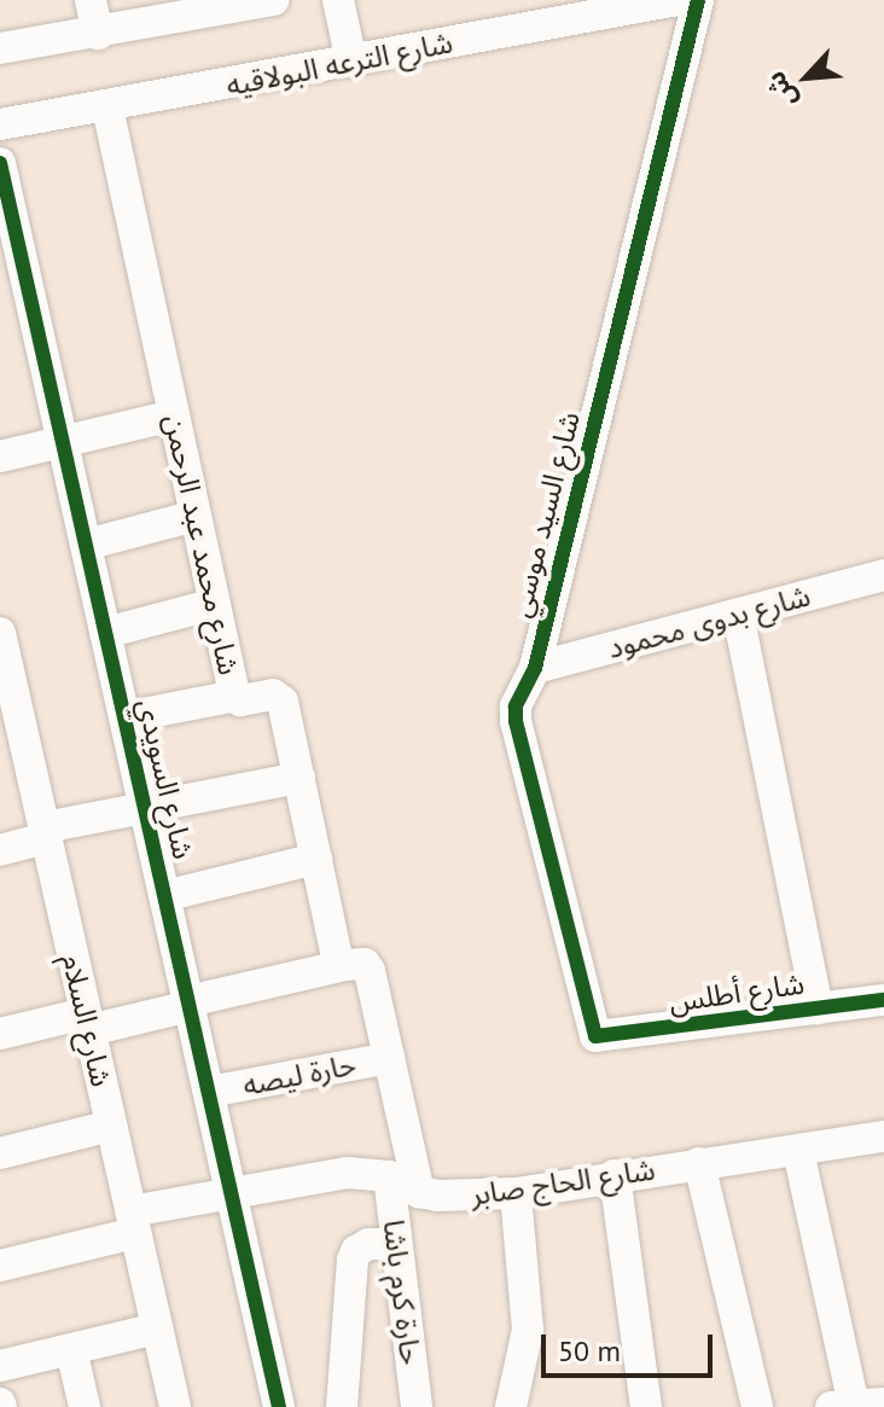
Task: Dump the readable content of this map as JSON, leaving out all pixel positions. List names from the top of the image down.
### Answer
{
  "streets": {
    "street": [
      "شارع الترعه البولاقيه",
      "شارع السيد موسي",
      "شارع محمد عبد الرحمن",
      "شارع بدوى محمود",
      "شارع السويدي",
      "شارع أطلس",
      "شارع السلام",
      "حارة ليصه",
      "شارع الحاج صابر",
      "حارة كرم باشا"
    ]
  },
  "crossings": [
    ["شارع الترعه البولاقيه", "شارع محمد عبد الرحمن"],
    ["شارع السيد موسي", "شارع بدوى محمود"],
    ["شارع السيد موسي", "شارع أطلس"],
    ["شارع محمد عبد الرحمن", "حارة ليصه"],
    ["شارع محمد عبد الرحمن", "شارع الحاج صابر"],
    ["شارع السويدي", "حارة ليصه"],
    ["شارع السويدي", "شارع الحاج صابر"],
    ["شارع السلام", "شارع الحاج صابر"],
    ["شارع الحاج صابر", "حارة كرم باشا"]
  ],
  "scale_bar": "50 m",
  "north": "bottom left"
}
